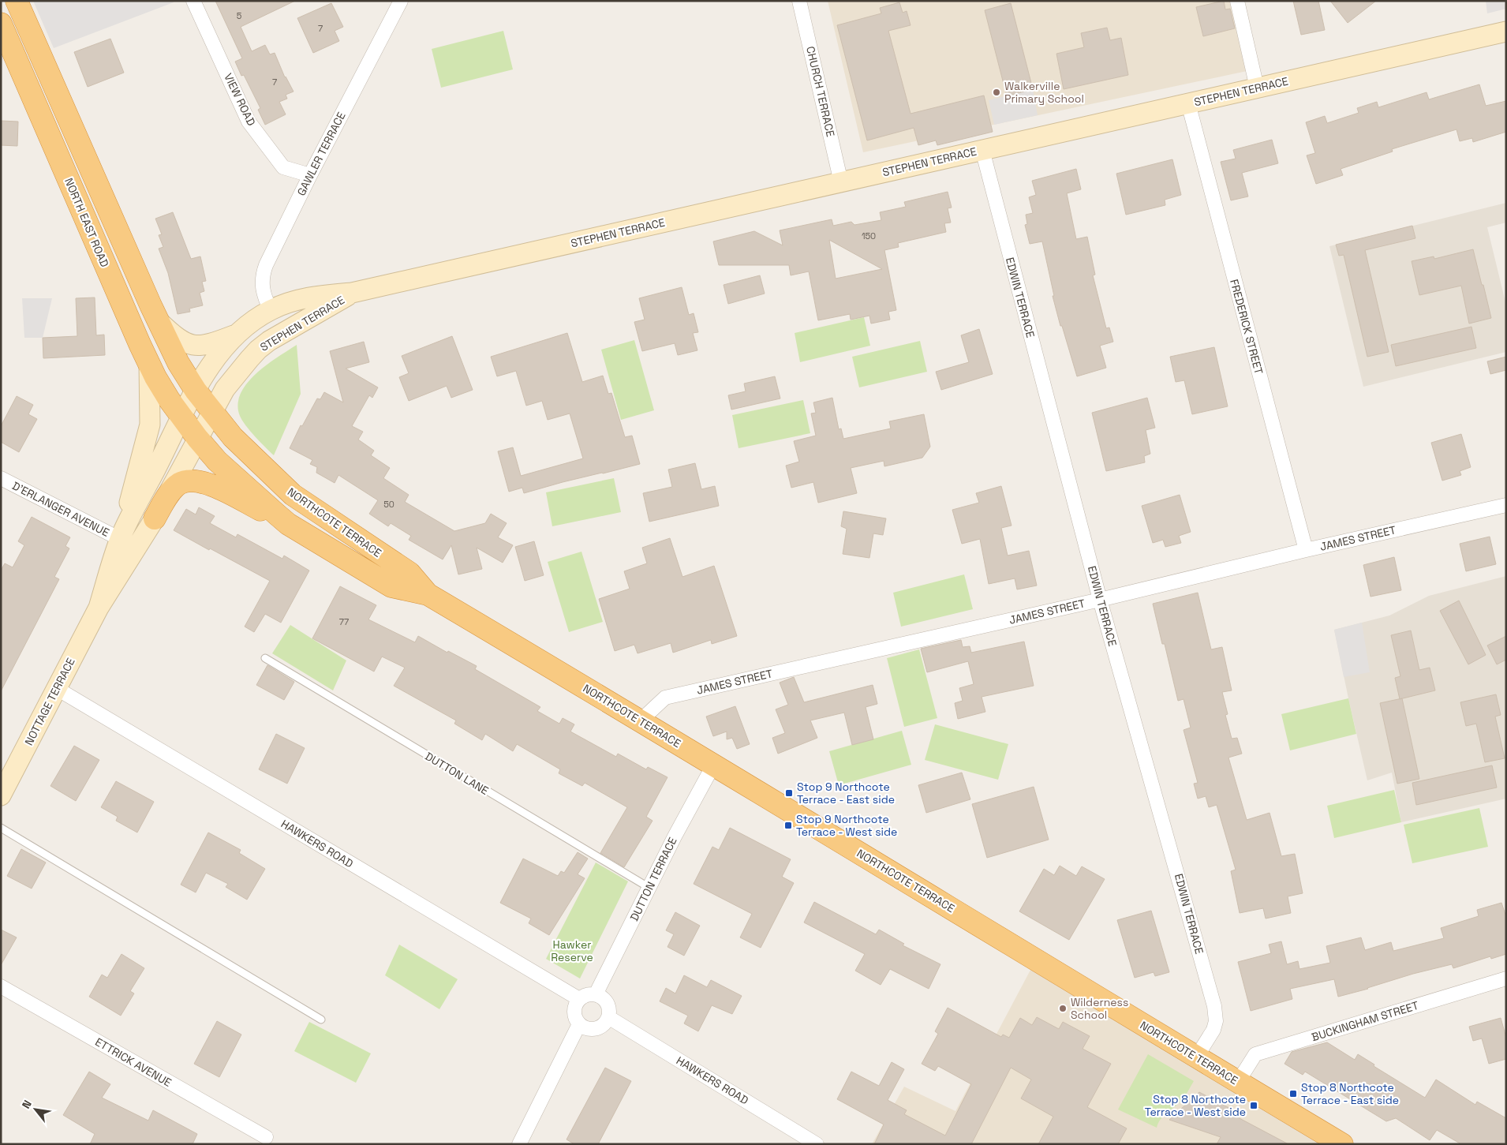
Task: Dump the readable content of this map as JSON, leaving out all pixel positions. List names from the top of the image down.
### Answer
{
  "streets": {
    "highway": ["NORTH EAST ROAD", "NORTHCOTE TERRACE"],
    "main road": ["STEPHEN TERRACE", "NOTTAGE TERRACE"],
    "street": [
      "CHURCH TERRACE",
      "VIEW ROAD",
      "GAWLER TERRACE",
      "EDWIN TERRACE",
      "FREDERICK STREET",
      "D'ERLANGER AVENUE",
      "JAMES STREET",
      "HAWKERS ROAD",
      "DUTTON TERRACE",
      "BUCKINGHAM STREET",
      "ETTRICK AVENUE"
    ],
    "lane": ["DUTTON LANE"]
  },
  "crossings": [
    ["CHURCH TERRACE", "STEPHEN TERRACE"],
    ["STEPHEN TERRACE", "GAWLER TERRACE"],
    ["STEPHEN TERRACE", "NORTH EAST ROAD"],
    ["STEPHEN TERRACE", "EDWIN TERRACE"],
    ["STEPHEN TERRACE", "FREDERICK STREET"],
    ["STEPHEN TERRACE", "NORTHCOTE TERRACE"],
    ["STEPHEN TERRACE", "NOTTAGE TERRACE"],
    ["VIEW ROAD", "GAWLER TERRACE"],
    ["NORTH EAST ROAD", "NORTHCOTE TERRACE"],
    ["NORTH EAST ROAD", "NOTTAGE TERRACE"],
    ["EDWIN TERRACE", "NORTHCOTE TERRACE"],
    ["EDWIN TERRACE", "JAMES STREET"],
    ["FREDERICK STREET", "JAMES STREET"],
    ["D'ERLANGER AVENUE", "NOTTAGE TERRACE"],
    ["NORTHCOTE TERRACE", "JAMES STREET"],
    ["NORTHCOTE TERRACE", "NOTTAGE TERRACE"],
    ["NORTHCOTE TERRACE", "DUTTON TERRACE"],
    ["NORTHCOTE TERRACE", "BUCKINGHAM STREET"],
    ["NOTTAGE TERRACE", "HAWKERS ROAD"],
    ["DUTTON LANE", "DUTTON TERRACE"],
    ["HAWKERS ROAD", "DUTTON TERRACE"]
  ],
  "parks": ["Hawker Reserve"],
  "places": {
    "other": ["Walkerville Primary School", "Wilderness School"],
    "transit": [
      "Stop 9 Northcote Terrace - East side",
      "Stop 9 Northcote Terrace - West side",
      "Stop 8 Northcote Terrace - East side",
      "Stop 8 Northcote Terrace - West side"
    ]
  },
  "house_numbers": [
    "5",
    "7",
    "7",
    "150",
    "50",
    "77"
  ],
  "north": "top left"
}
